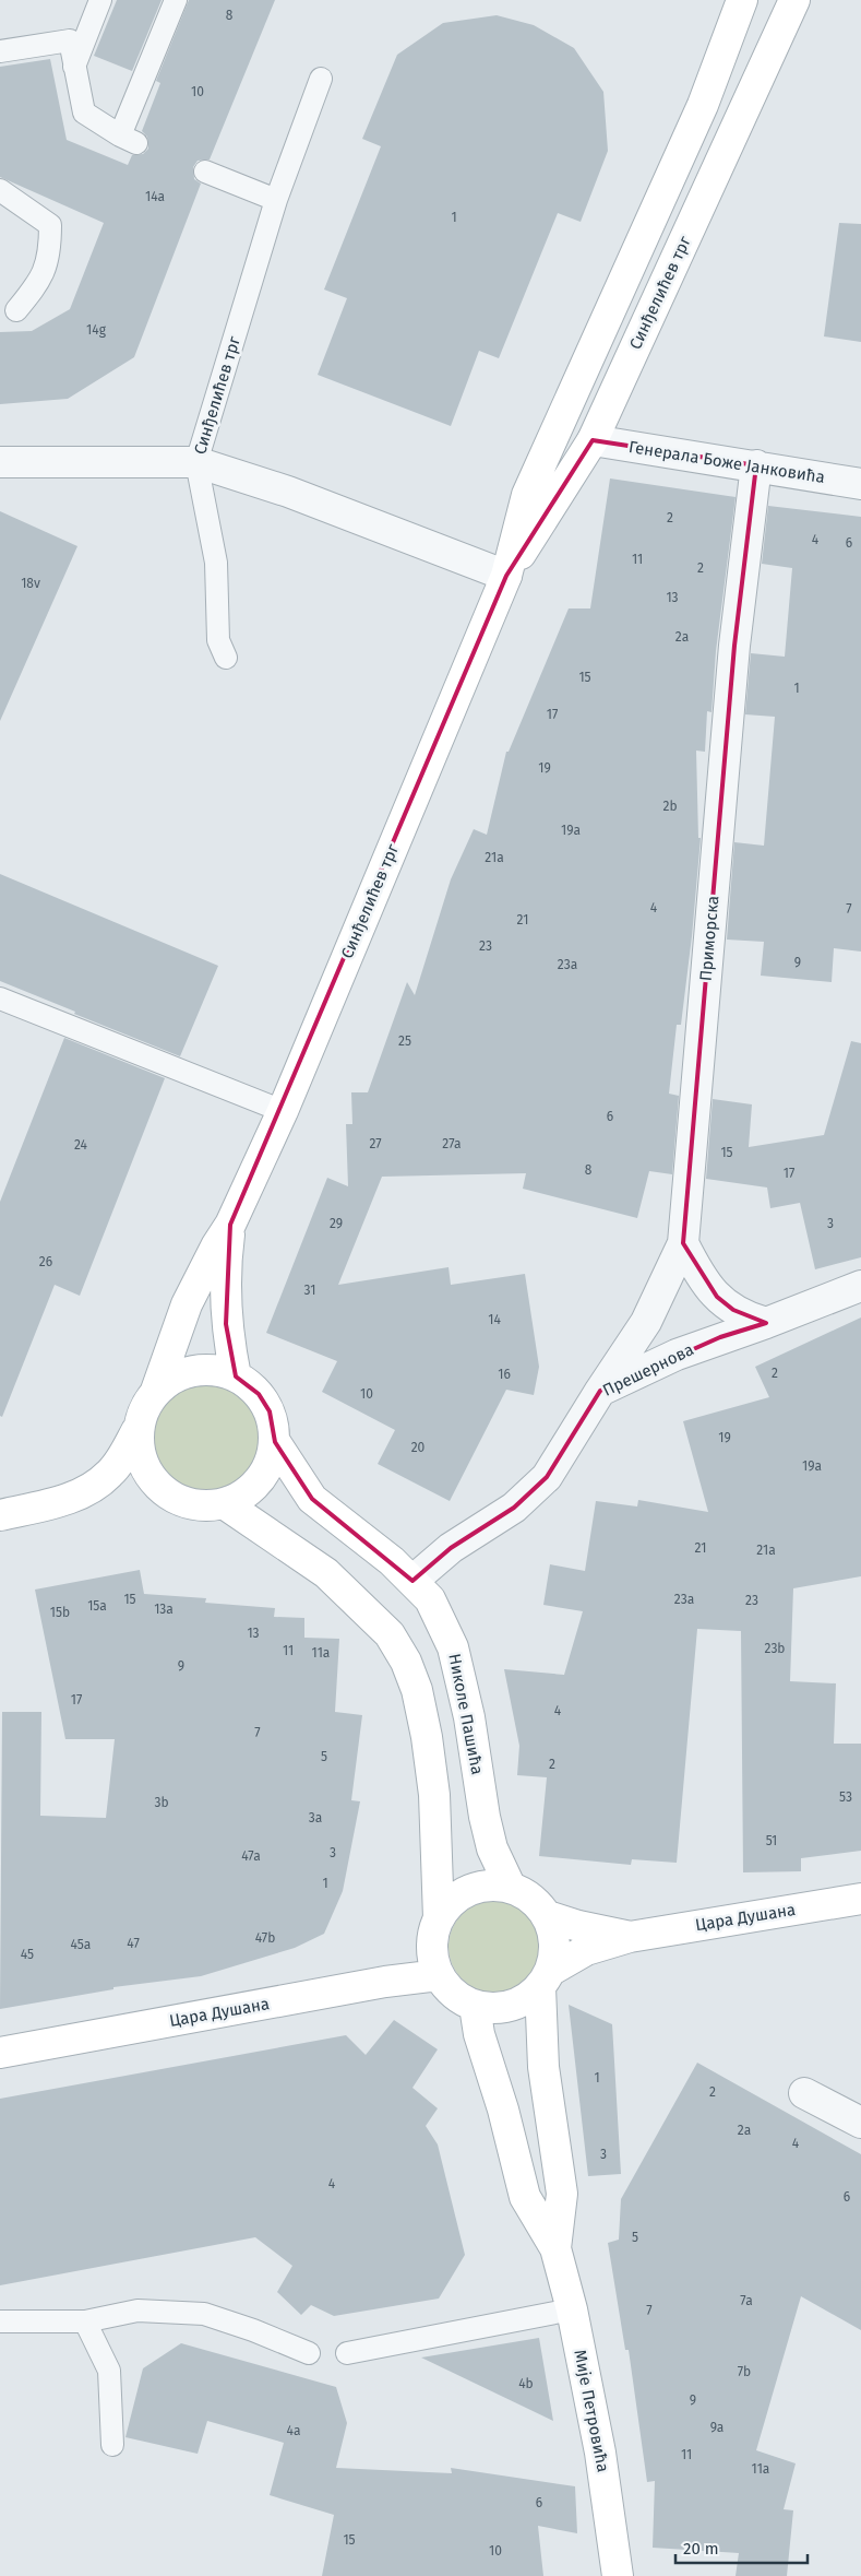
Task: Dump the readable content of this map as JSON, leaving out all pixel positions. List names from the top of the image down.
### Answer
{
  "streets": {
    "street": [
      "Синђелићев трг",
      "Генерала Боже Јанковића",
      "Приморска",
      "Прешернова",
      "Николе Пашића",
      "Цара Душана",
      "Мије Петровића"
    ]
  },
  "crossings": [
    ["Синђелићев трг", "Генерала Боже Јанковића"],
    ["Синђелићев трг", "Николе Пашића"],
    ["Генерала Боже Јанковића", "Приморска"],
    ["Приморска", "Прешернова"],
    ["Прешернова", "Николе Пашића"],
    ["Николе Пашића", "Цара Душана"],
    ["Николе Пашића", "Мије Петровића"],
    ["Цара Душана", "Мије Петровића"]
  ],
  "house_numbers": [
    "8",
    "10",
    "14a",
    "1",
    "14g",
    "2",
    "4",
    "6",
    "11",
    "2",
    "18v",
    "13",
    "2a",
    "15",
    "1",
    "17",
    "19",
    "2b",
    "19a",
    "21a",
    "4",
    "7",
    "21",
    "23",
    "9",
    "23a",
    "25",
    "6",
    "27",
    "27a",
    "24",
    "15",
    "8",
    "17",
    "29",
    "3",
    "26",
    "31",
    "14",
    "2",
    "16",
    "10",
    "19",
    "20",
    "19a",
    "21",
    "21a",
    "15",
    "23a",
    "23",
    "15a",
    "13a",
    "15b",
    "13",
    "23b",
    "11",
    "11a",
    "9",
    "17",
    "4",
    "7",
    "5",
    "2",
    "53",
    "3b",
    "3a",
    "51",
    "3",
    "47a",
    "1",
    "47b",
    "47",
    "45a",
    "45",
    "1",
    "2",
    "2a",
    "4",
    "3",
    "4",
    "6",
    "5",
    "7a",
    "7",
    "7b",
    "4b",
    "9",
    "9a",
    "4a",
    "11",
    "11a",
    "6",
    "15",
    "10"
  ],
  "scale_bar": "20 m"
}
